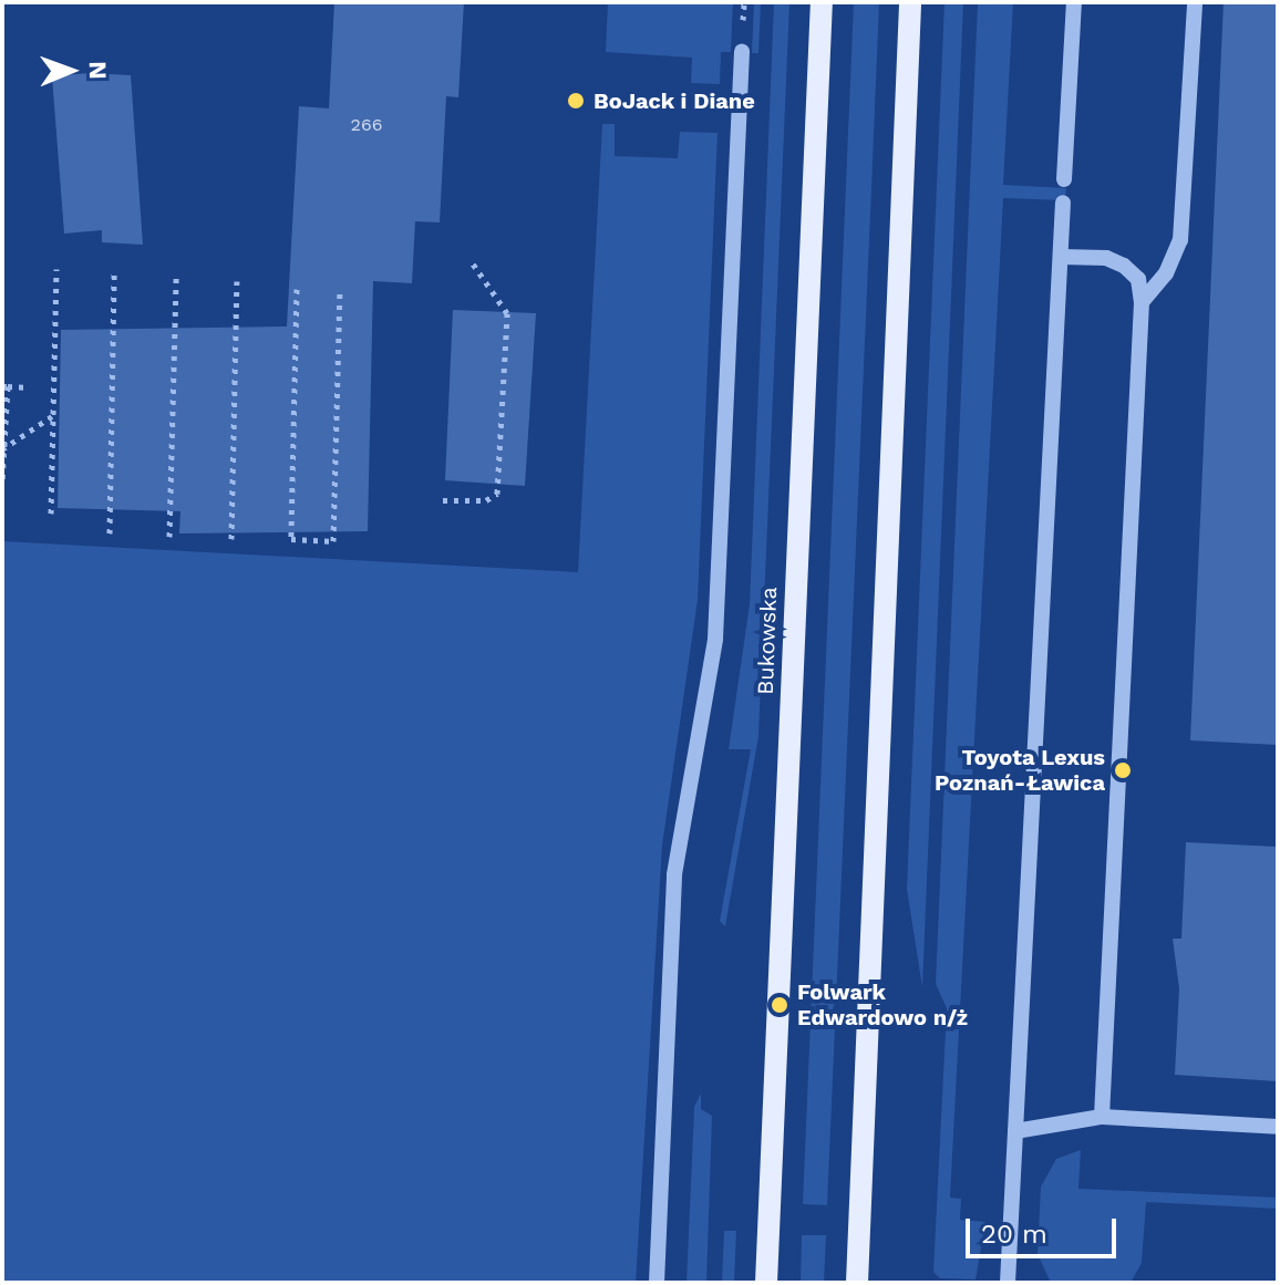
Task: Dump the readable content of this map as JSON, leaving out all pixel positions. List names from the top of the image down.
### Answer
{
  "streets": {
    "main road": ["Bukowska"]
  },
  "places": ["BoJack i Diane", "Toyota Lexus Poznań-Ławica", "Folwark Edwardowo n/ż"],
  "house_numbers": ["266"],
  "scale_bar": "20 m",
  "north": "right"
}
